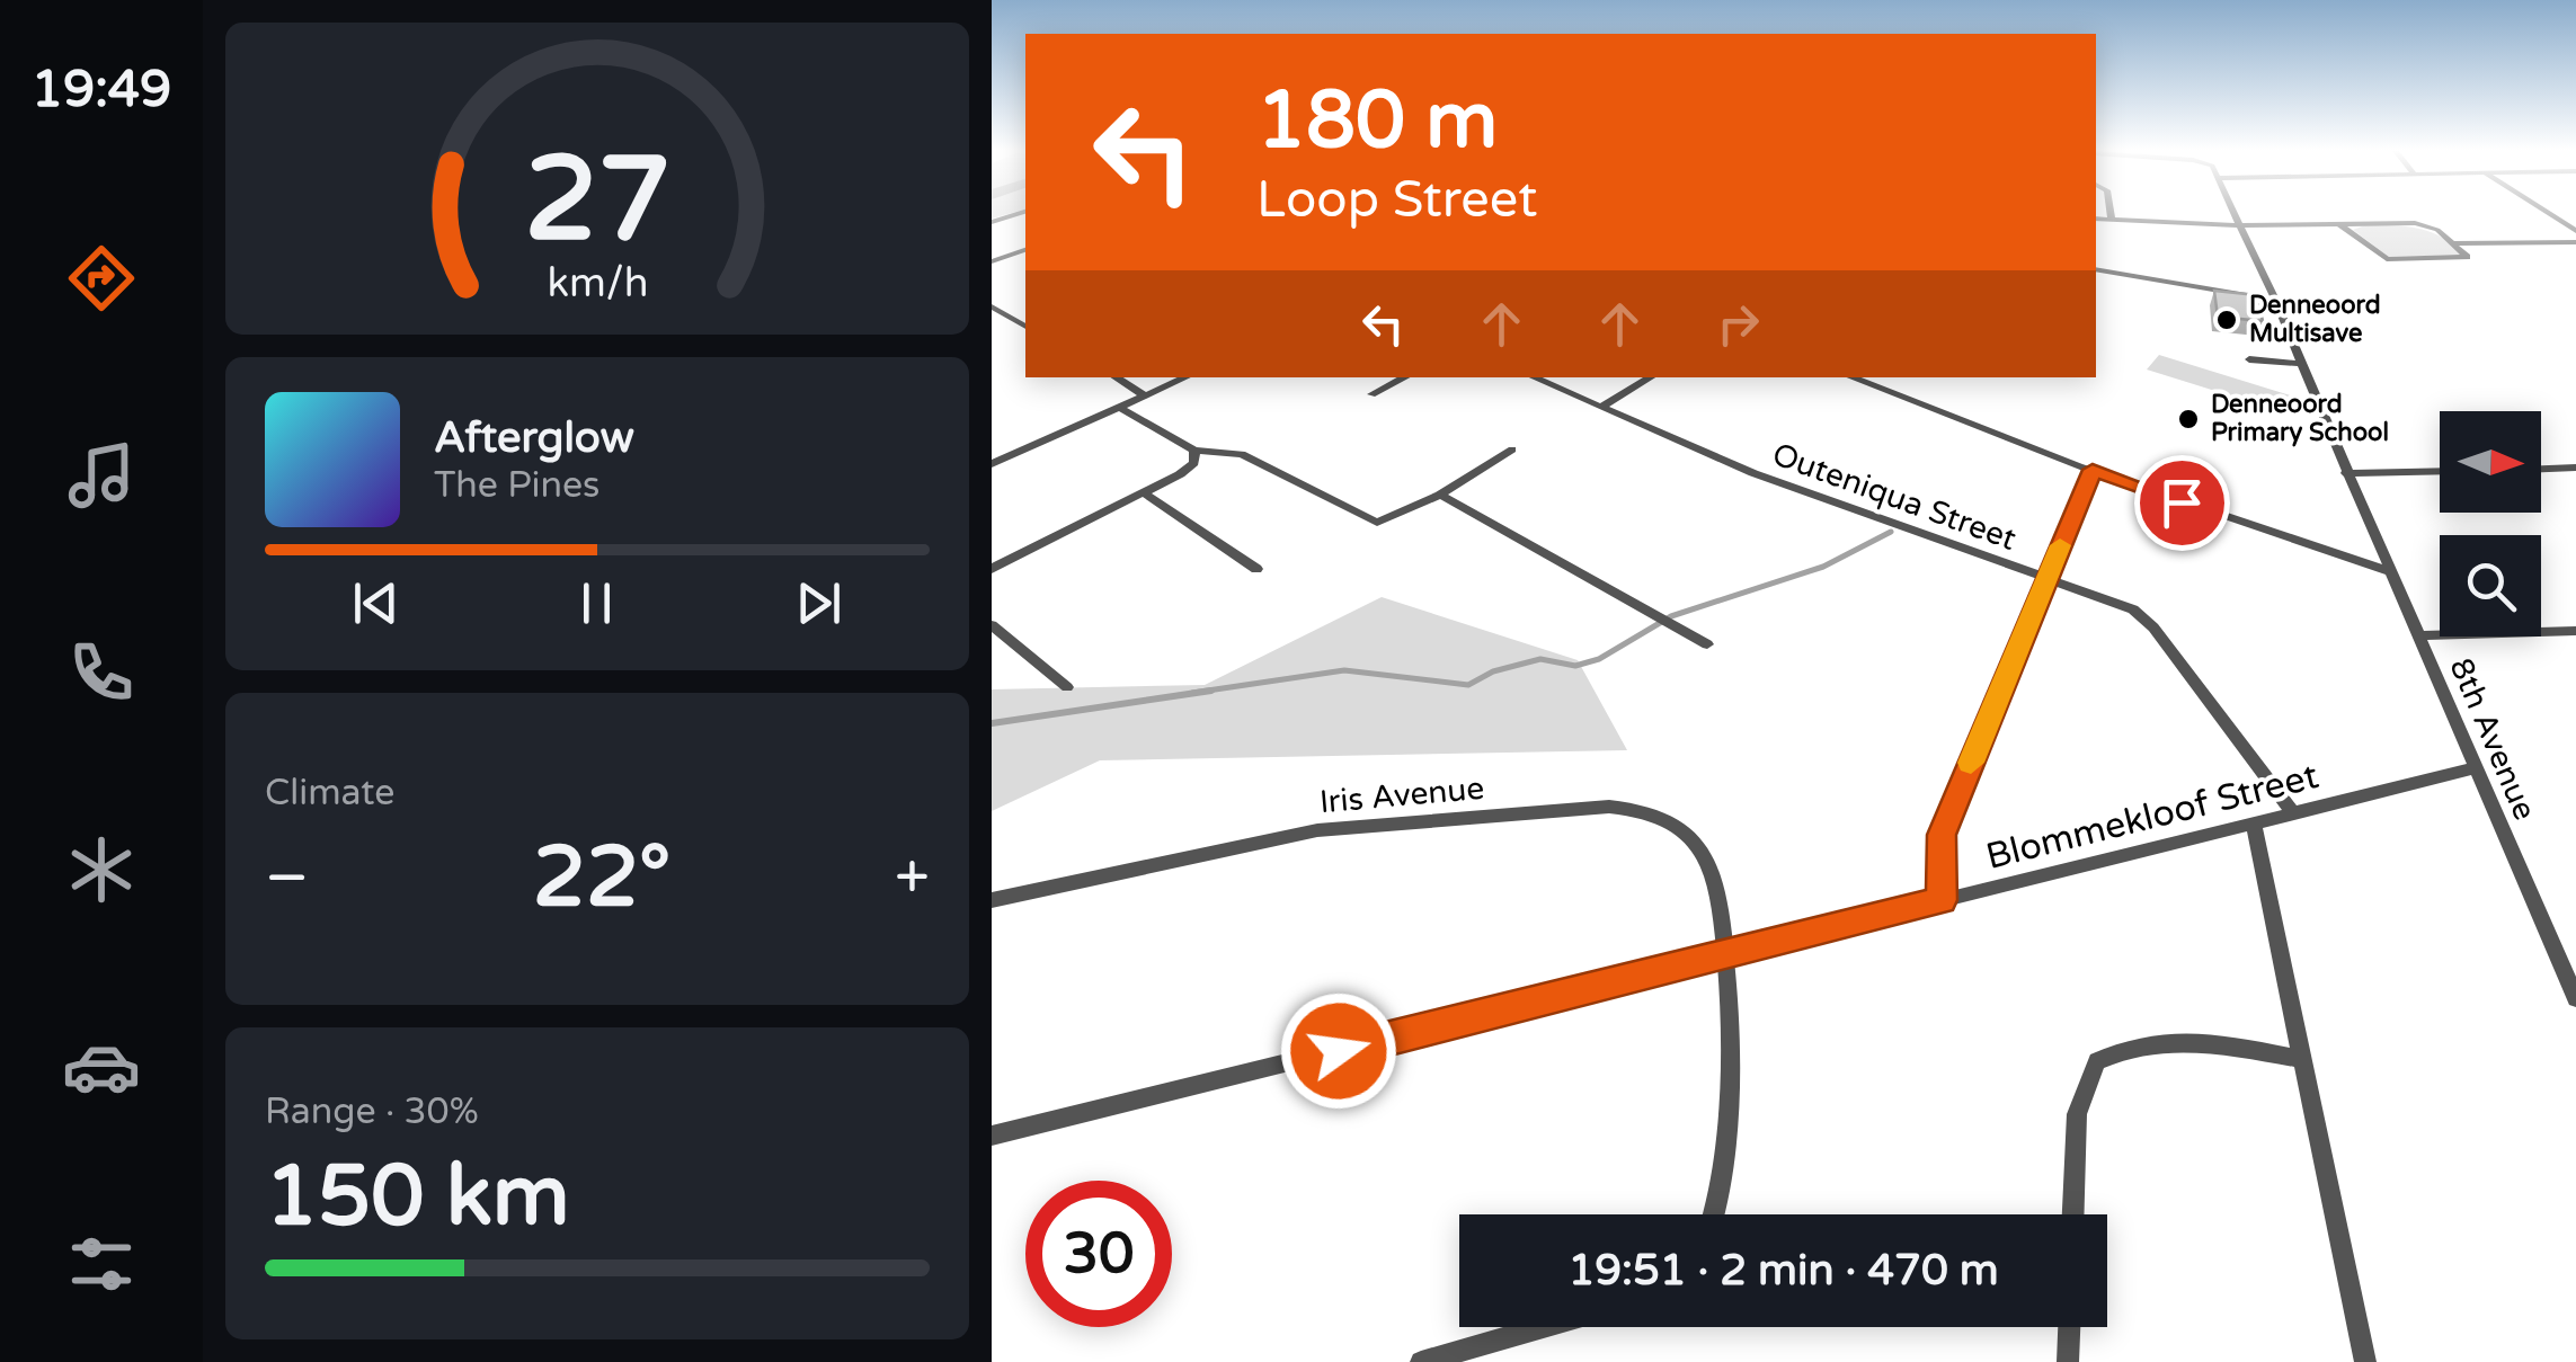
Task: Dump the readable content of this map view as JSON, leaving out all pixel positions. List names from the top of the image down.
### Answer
{
  "streets": {
    "street": [
      "Outeniqua Street",
      "8th Avenue",
      "Iris Avenue",
      "Blommekloof Street"
    ]
  },
  "crossings": [
    ["Outeniqua Street", "Blommekloof Street"],
    ["8th Avenue", "Blommekloof Street"],
    ["Iris Avenue", "Blommekloof Street"]
  ],
  "places": ["Denneoord Multisave", "Denneoord Primary School"],
  "north": "right",
  "page": {
    "tabs": "19:49",
    "turn": ["180 m", "Loop Street"],
    "song": ["Afterglow", "The Pines"],
    "tile": [
      "Climate",
      ["Range · 30%", "150 km"]
    ],
    "heat": ["−", "22°", "+"],
    "limit": "30",
    "trip": "19:51 · 2 min · 470 m",
    "gauge": ["27", "km/h"]
  }
}
